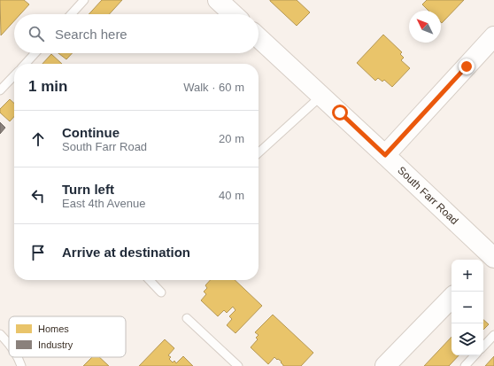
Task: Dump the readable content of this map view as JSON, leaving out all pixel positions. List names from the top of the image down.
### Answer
{
  "streets": {
    "street": ["South Farr Road"]
  },
  "legend": ["Homes", "Industry"],
  "north": "top left",
  "page": {
    "search": "Search here",
    "heading": ["1 min", "Walk · 60 m"],
    "list": [
      ["Continue", "South Farr Road", "20 m"],
      ["Turn left", "East 4th Avenue", "40 m"],
      "Arrive at destination"
    ],
    "map_buttons": ["+", "−"]
  }
}
